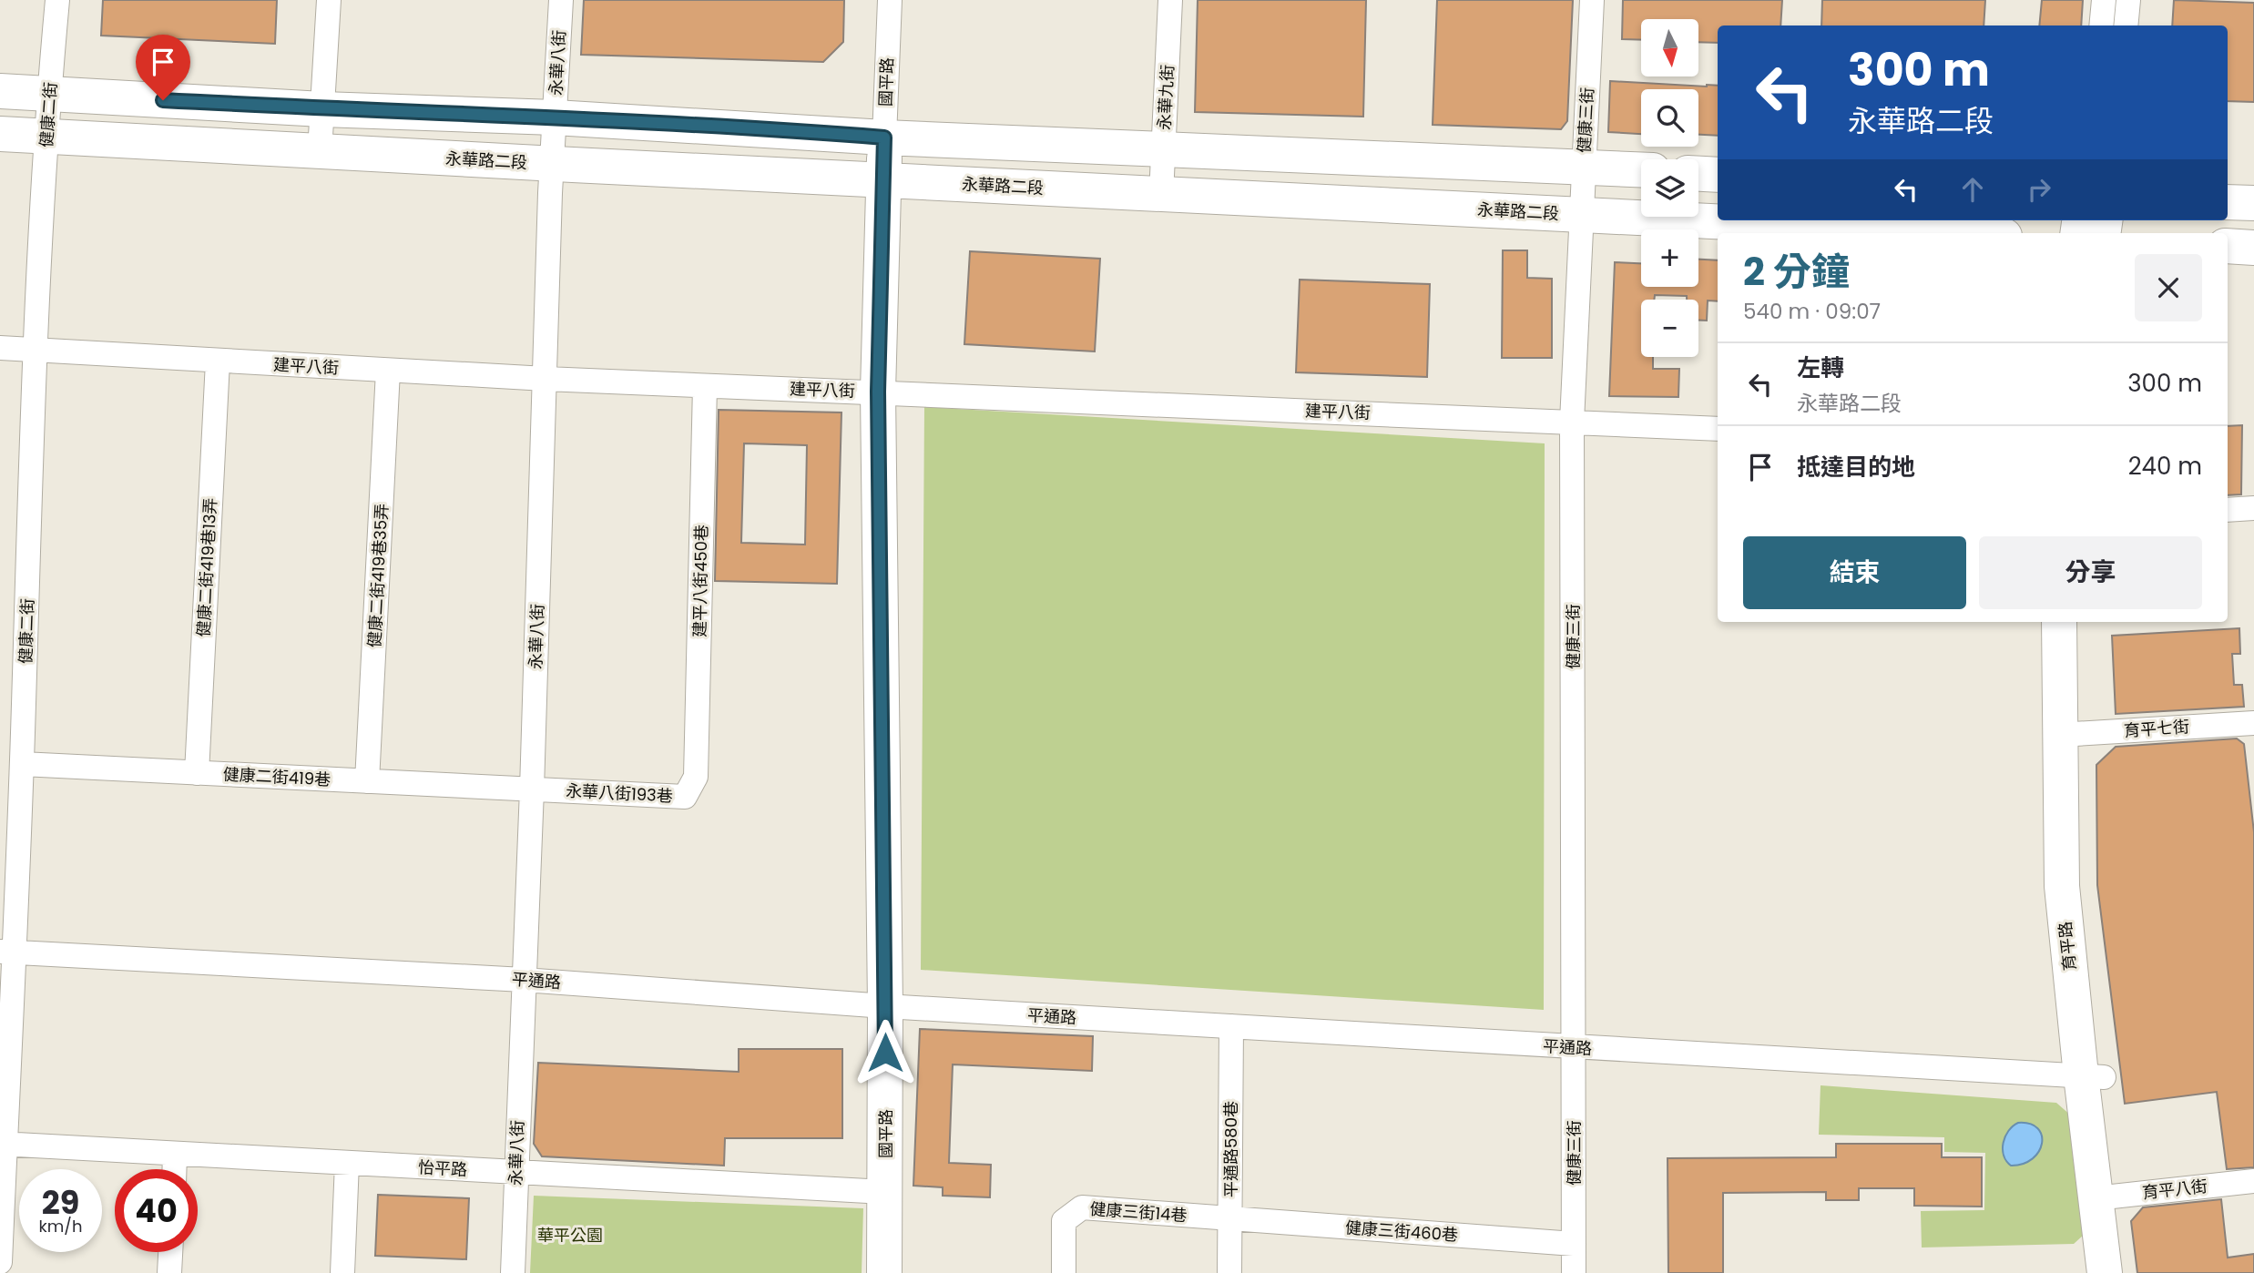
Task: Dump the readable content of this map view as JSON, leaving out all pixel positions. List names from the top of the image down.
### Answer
{
  "streets": {
    "street": [
      "永華八街",
      "國平路",
      "永華九街",
      "健康二街",
      "健康三街",
      "永華路二段",
      "建平八街",
      "健康二街419巷13弄",
      "健康二街419巷35弄",
      "建平八街450巷",
      "育平七街",
      "健康二街419巷",
      "永華八街193巷",
      "育平路",
      "平通路",
      "平通路580巷",
      "怡平路",
      "育平八街",
      "健康三街14巷",
      "健康三街460巷"
    ]
  },
  "crossings": [
    ["永華八街", "永華路二段"],
    ["永華八街", "建平八街"],
    ["永華八街", "健康二街419巷"],
    ["永華八街", "永華八街193巷"],
    ["永華八街", "平通路"],
    ["永華八街", "怡平路"],
    ["國平路", "永華路二段"],
    ["國平路", "建平八街"],
    ["國平路", "平通路"],
    ["國平路", "怡平路"],
    ["永華九街", "永華路二段"],
    ["健康二街", "永華路二段"],
    ["健康二街", "建平八街"],
    ["健康二街", "健康二街419巷"],
    ["健康二街", "平通路"],
    ["健康二街", "怡平路"],
    ["健康三街", "永華路二段"],
    ["健康三街", "建平八街"],
    ["健康三街", "平通路"],
    ["健康三街", "健康三街460巷"],
    ["建平八街", "健康二街419巷13弄"],
    ["建平八街", "健康二街419巷35弄"],
    ["建平八街", "建平八街450巷"],
    ["健康二街419巷13弄", "健康二街419巷"],
    ["健康二街419巷35弄", "健康二街419巷"],
    ["建平八街450巷", "永華八街193巷"],
    ["育平七街", "育平路"],
    ["健康二街419巷", "永華八街193巷"],
    ["育平路", "平通路"],
    ["育平路", "育平八街"],
    ["平通路", "平通路580巷"],
    ["平通路580巷", "健康三街14巷"],
    ["平通路580巷", "健康三街460巷"],
    ["健康三街14巷", "健康三街460巷"]
  ],
  "parks": ["華平公園"],
  "north": "bottom",
  "page": {
    "map_buttons": ["+", "−"],
    "turn": ["300 m", "永華路二段"],
    "heading": ["2 分鐘", "540 m · 09:07"],
    "list": [
      {
        "name": "左轉",
        "note": "永華路二段",
        "value": "300 m"
      },
      {
        "name": "抵達目的地",
        "value": "240 m"
      }
    ],
    "buttons": ["結束", "分享"],
    "speed": "29 km/h",
    "limit": "40"
  }
}
